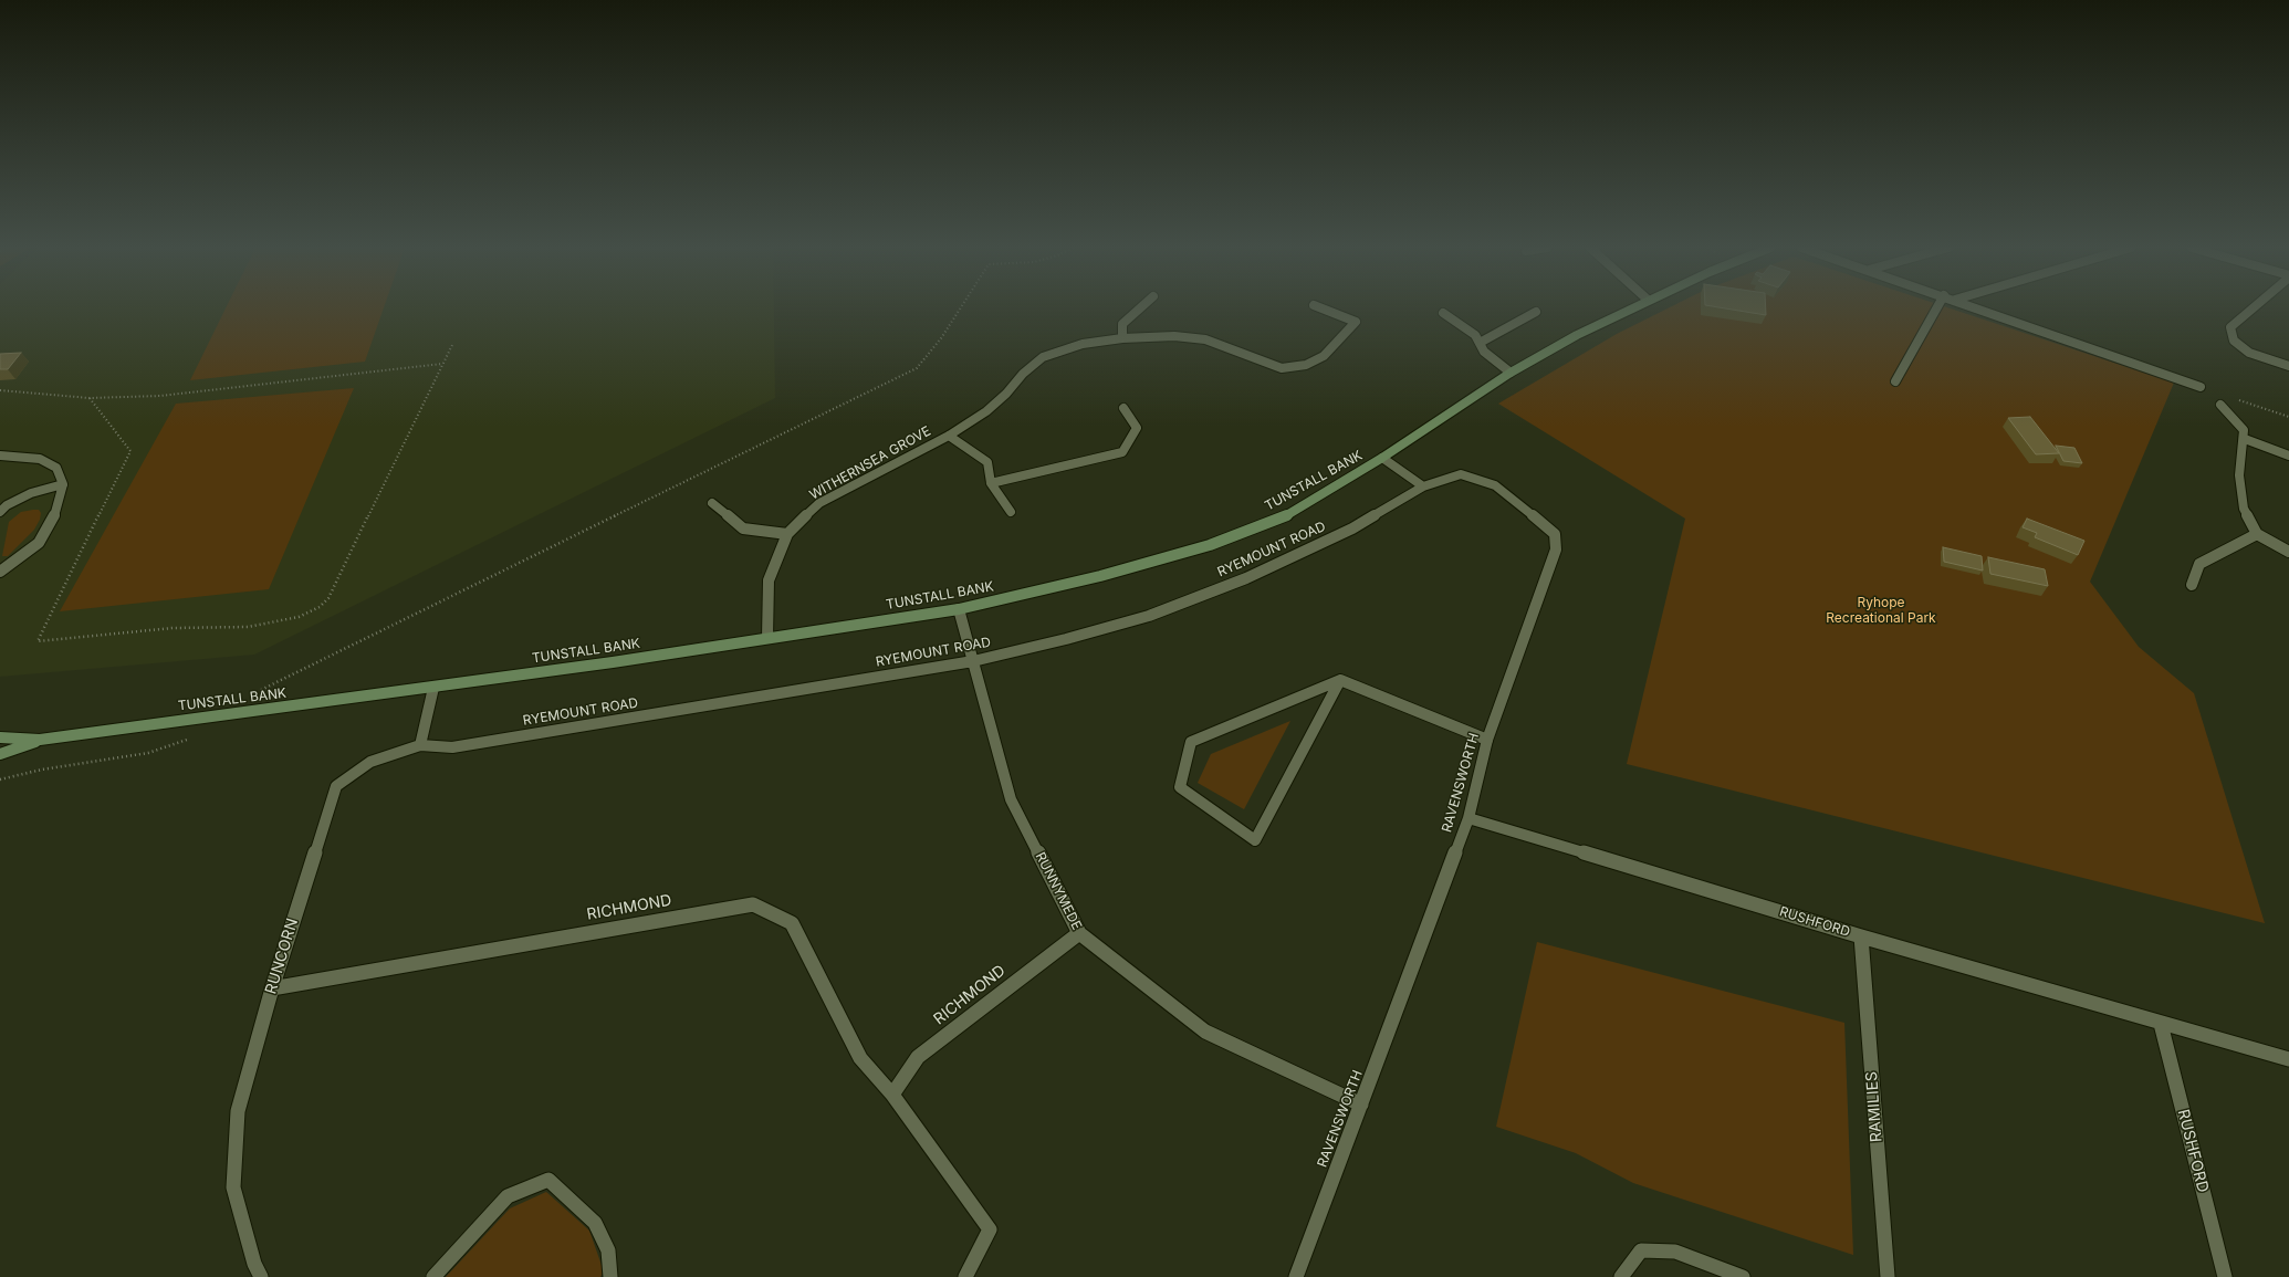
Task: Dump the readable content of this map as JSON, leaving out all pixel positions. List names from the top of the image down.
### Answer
{
  "streets": {
    "main road": ["TUNSTALL BANK"],
    "street": [
      "WITHERNSEA GROVE",
      "RYEMOUNT ROAD",
      "RAVENSWORTH",
      "RUNNYMEDE",
      "RICHMOND",
      "RUSHFORD",
      "RUNCORN",
      "RAMILIES"
    ]
  },
  "crossings": [
    ["WITHERNSEA GROVE", "TUNSTALL BANK"],
    ["TUNSTALL BANK", "RUNNYMEDE"],
    ["RYEMOUNT ROAD", "RAVENSWORTH"],
    ["RYEMOUNT ROAD", "RUNNYMEDE"],
    ["RYEMOUNT ROAD", "RUNCORN"],
    ["RAVENSWORTH", "RUNNYMEDE"],
    ["RAVENSWORTH", "RUSHFORD"],
    ["RUNNYMEDE", "RICHMOND"],
    ["RICHMOND", "RUNCORN"],
    ["RUSHFORD", "RAMILIES"]
  ],
  "parks": ["Ryhope Recreational Park"]
}
